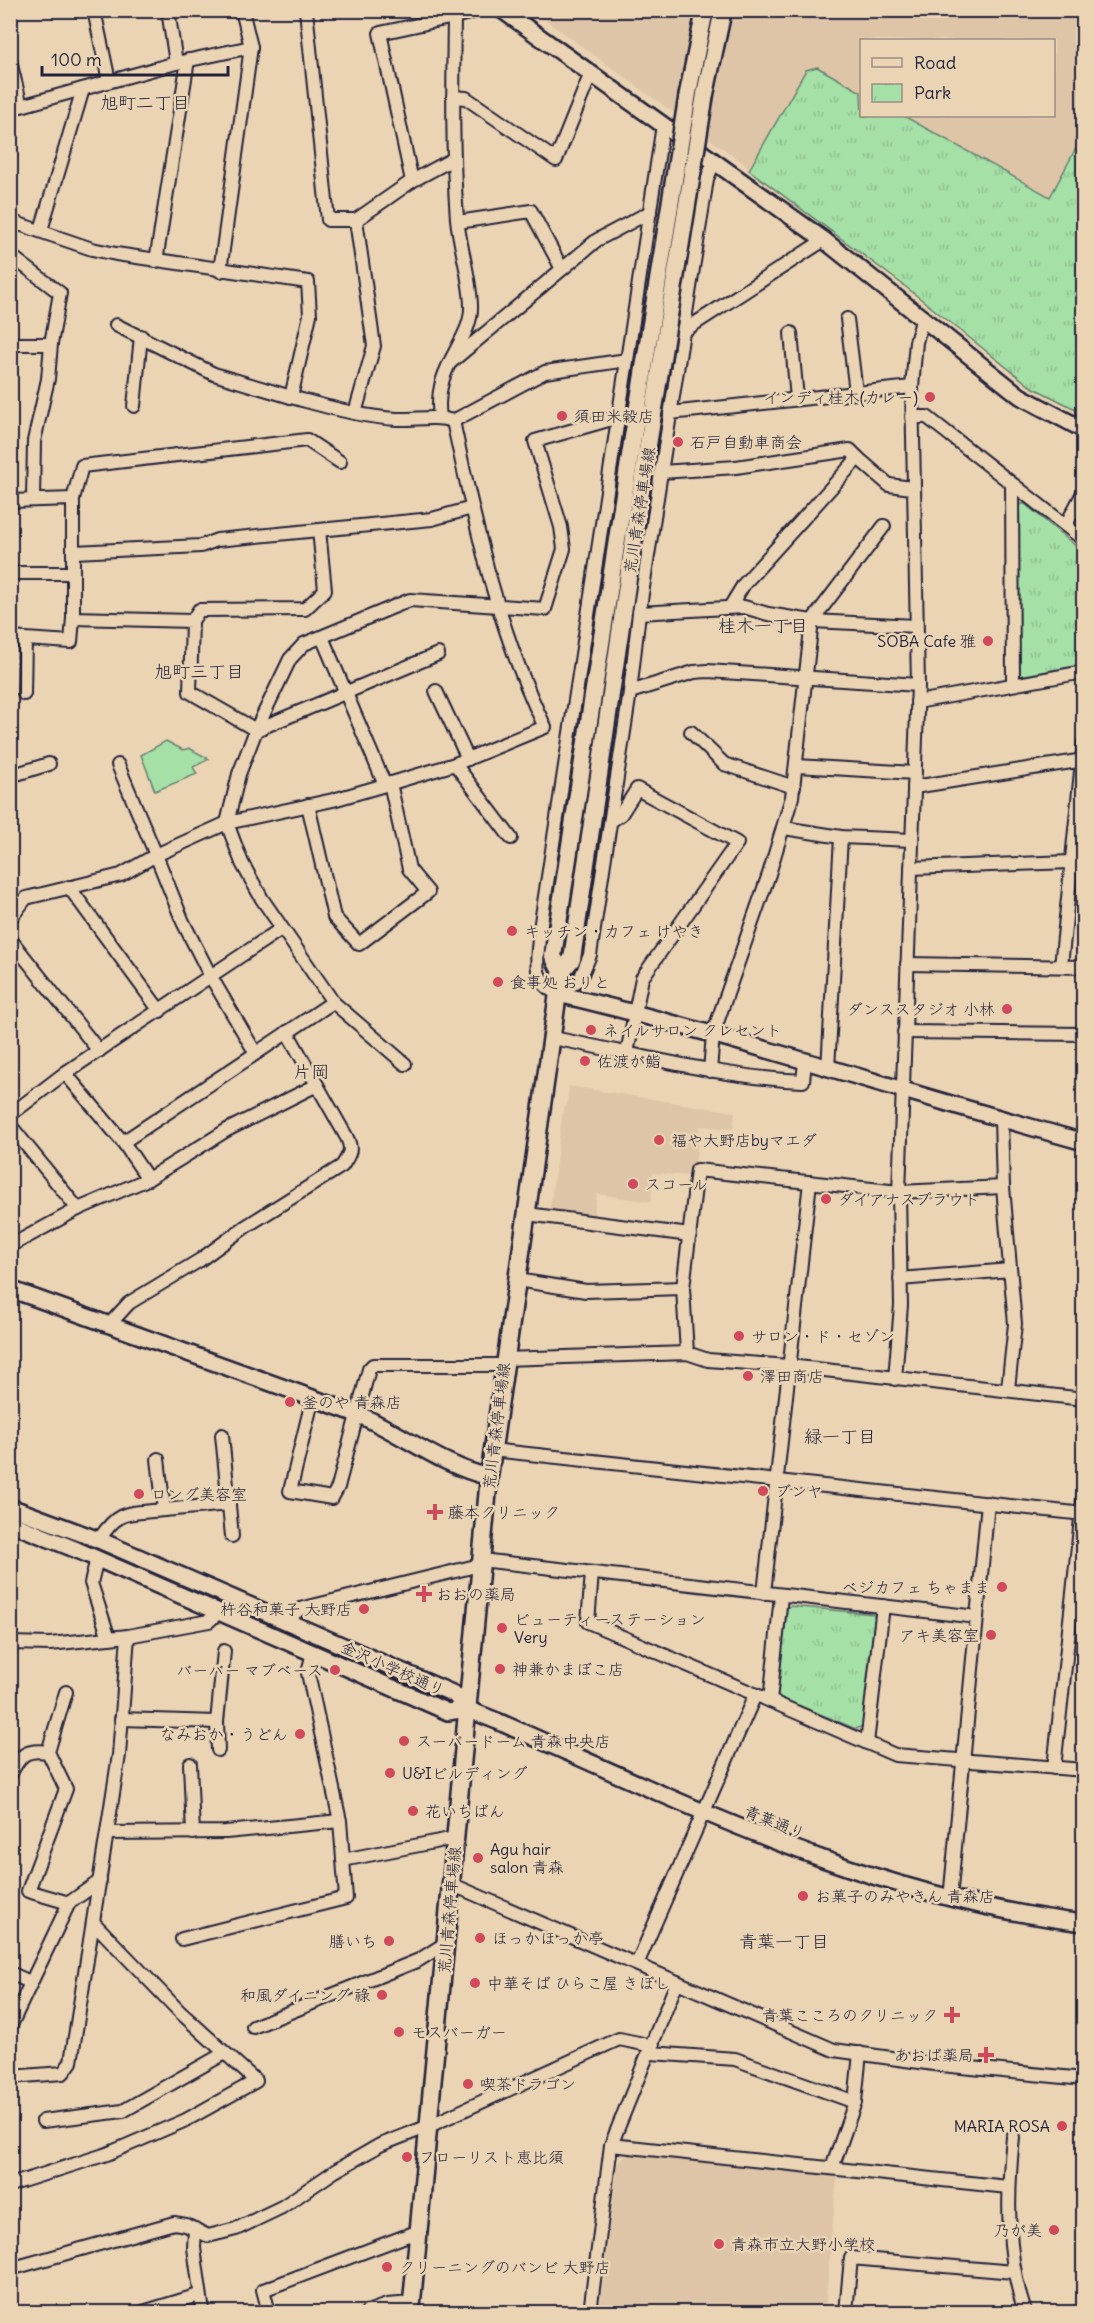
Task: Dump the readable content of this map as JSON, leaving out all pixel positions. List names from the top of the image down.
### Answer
{
  "streets": {
    "main road": ["荒川青森停車場線"],
    "street": ["金沢小学校通り", "青葉通り"]
  },
  "crossings": [
    ["荒川青森停車場線", "金沢小学校通り"],
    ["荒川青森停車場線", "青葉通り"],
    ["金沢小学校通り", "青葉通り"]
  ],
  "districts": [
    "旭町二丁目",
    "桂木一丁目",
    "旭町三丁目",
    "片岡",
    "緑一丁目",
    "青葉一丁目"
  ],
  "places": {
    "other": [
      "インディ桂木(カレー)",
      "須田米穀店",
      "石戸自動車商会",
      "SOBA Cafe 雅",
      "キッチン・カフェ けやき",
      "食事処 おりと",
      "ダンススタジオ 小林",
      "ネイルサロン クレセント",
      "佐渡が鮨",
      "福や大野店byマエダ",
      "スコール",
      "ダイアナスプラウト",
      "サロン・ド・セゾン",
      "澤田商店",
      "釜のや 青森店",
      "ブンヤ",
      "ロング美容室",
      "ベジカフェ ちゃまま",
      "杵谷和菓子 大野店",
      "ビューティーステーション Very",
      "アキ美容室",
      "神兼かまぼこ店",
      "バーバー マブベース",
      "なみおか・うどん",
      "スーパードーム 青森中央店",
      "U&Iビルディング",
      "花いちばん",
      "Agu hair salon 青森",
      "お菓子のみやきん 青森店",
      "ほっかほっか亭",
      "膳いち",
      "中華そば ひらこ屋 きぼし",
      "和風ダイニング 祿",
      "モスバーガー",
      "喫茶ドラゴン",
      "MARIA ROSA",
      "フローリスト恵比須",
      "乃が美",
      "青森市立大野小学校",
      "クリーニングのバンビ 大野店"
    ],
    "health": [
      "藤本クリニック",
      "おおの薬局",
      "青葉こころのクリニック",
      "あおば薬局"
    ]
  },
  "legend": ["Road", "Park"],
  "scale_bar": "100 m"
}
